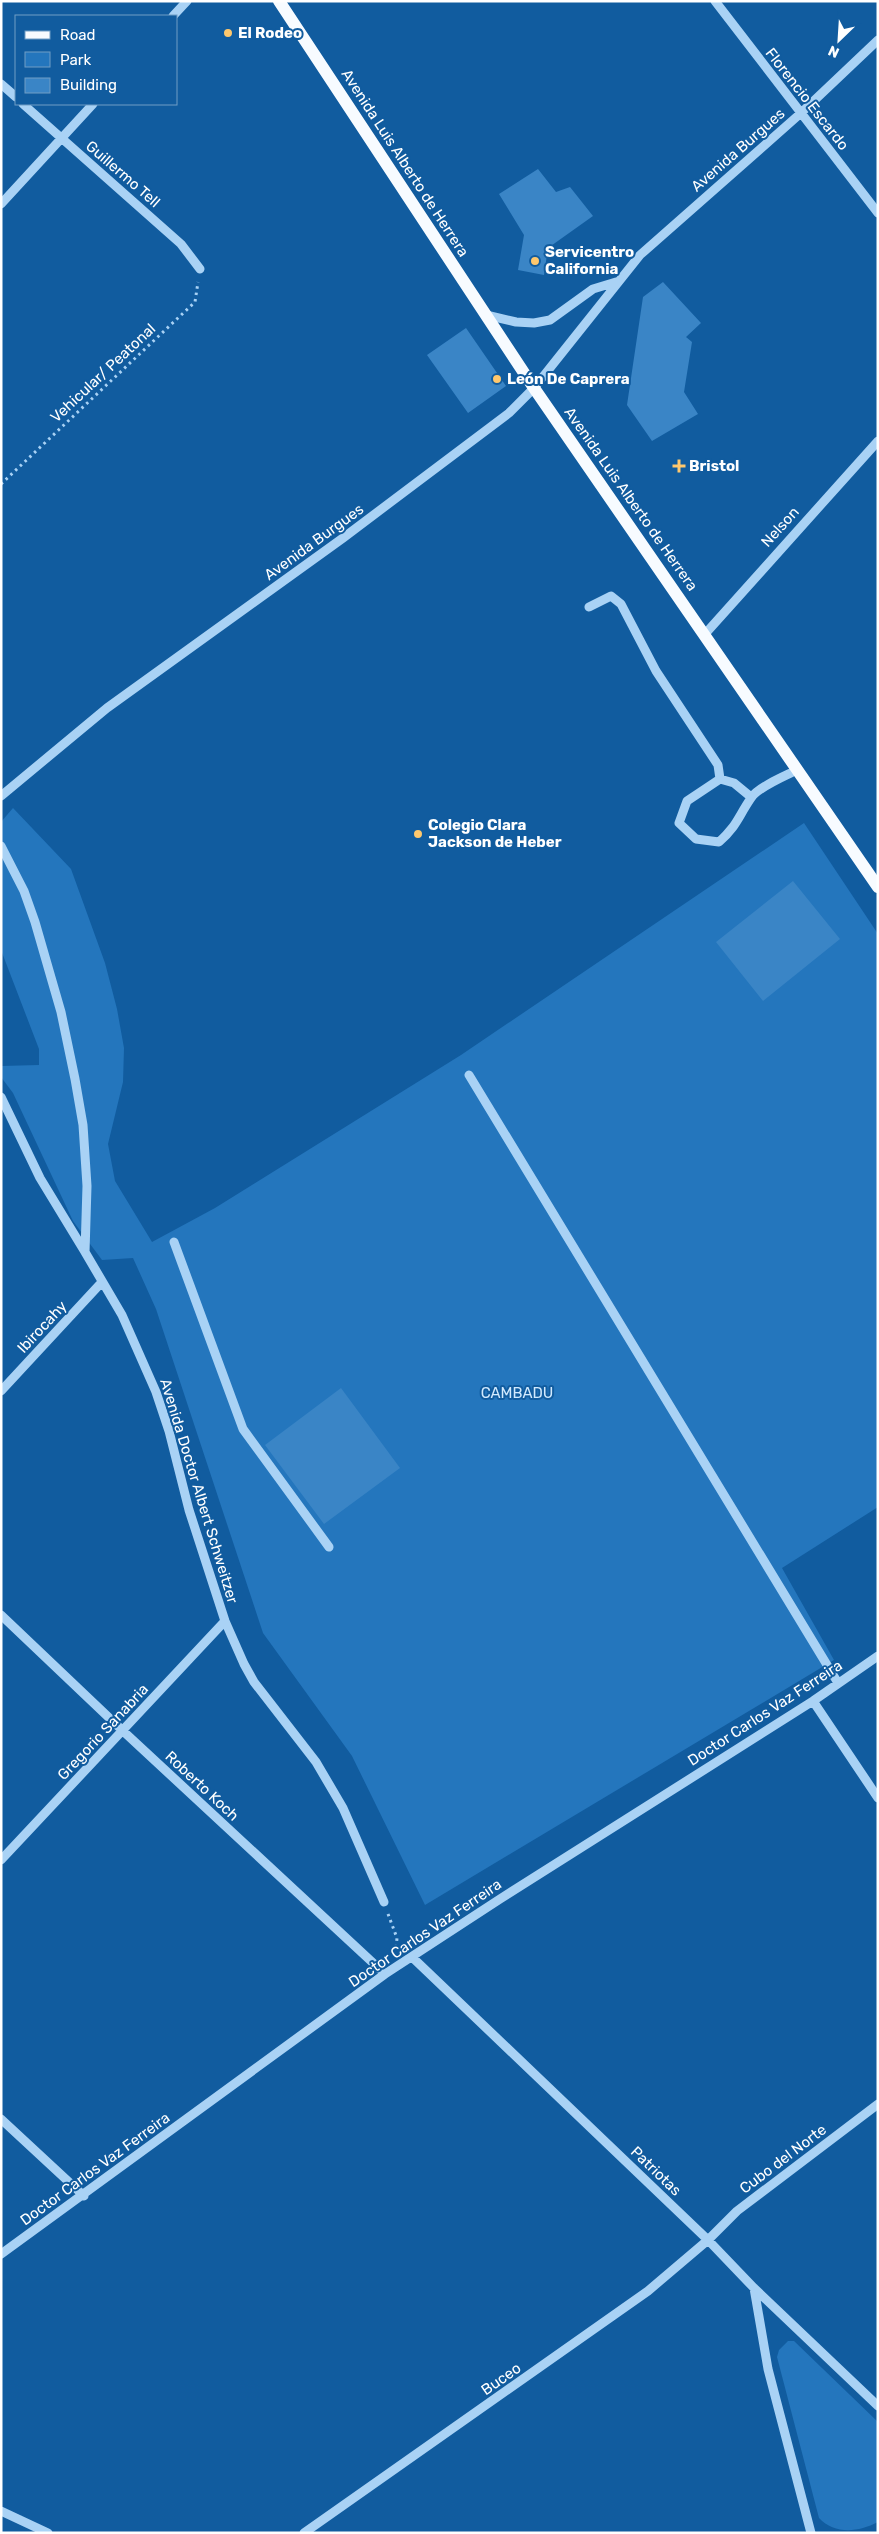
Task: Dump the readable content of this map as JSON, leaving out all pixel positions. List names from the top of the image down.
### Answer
{
  "streets": {
    "main road": ["Avenida Luis Alberto de Herrera"],
    "street": [
      "Florencio Escardo",
      "Avenida Burgues",
      "Guillermo Tell",
      "Nelson",
      "Ibirocahy",
      "Avenida Doctor Albert Schweitzer",
      "Doctor Carlos Vaz Ferreira",
      "Gregorio Sanabria",
      "Roberto Koch",
      "Cubo del Norte",
      "Patriotas",
      "Buceo"
    ],
    "path": ["Vehicular/ Peatonal"]
  },
  "crossings": [
    ["Florencio Escardo", "Avenida Burgues"],
    ["Avenida Burgues", "Avenida Luis Alberto de Herrera"],
    ["Avenida Luis Alberto de Herrera", "Nelson"],
    ["Guillermo Tell", "Vehicular/ Peatonal"],
    ["Ibirocahy", "Avenida Doctor Albert Schweitzer"],
    ["Avenida Doctor Albert Schweitzer", "Gregorio Sanabria"],
    ["Doctor Carlos Vaz Ferreira", "Roberto Koch"],
    ["Doctor Carlos Vaz Ferreira", "Patriotas"],
    ["Gregorio Sanabria", "Roberto Koch"],
    ["Cubo del Norte", "Patriotas"],
    ["Cubo del Norte", "Buceo"],
    ["Patriotas", "Buceo"]
  ],
  "parks": ["CAMBADU"],
  "places": {
    "other": [
      "El Rodeo",
      "Servicentro California",
      "León De Caprera",
      "Colegio Clara Jackson de Heber"
    ],
    "health": ["Bristol"]
  },
  "legend": ["Road", "Park", "Building"],
  "north": "bottom left"
}
